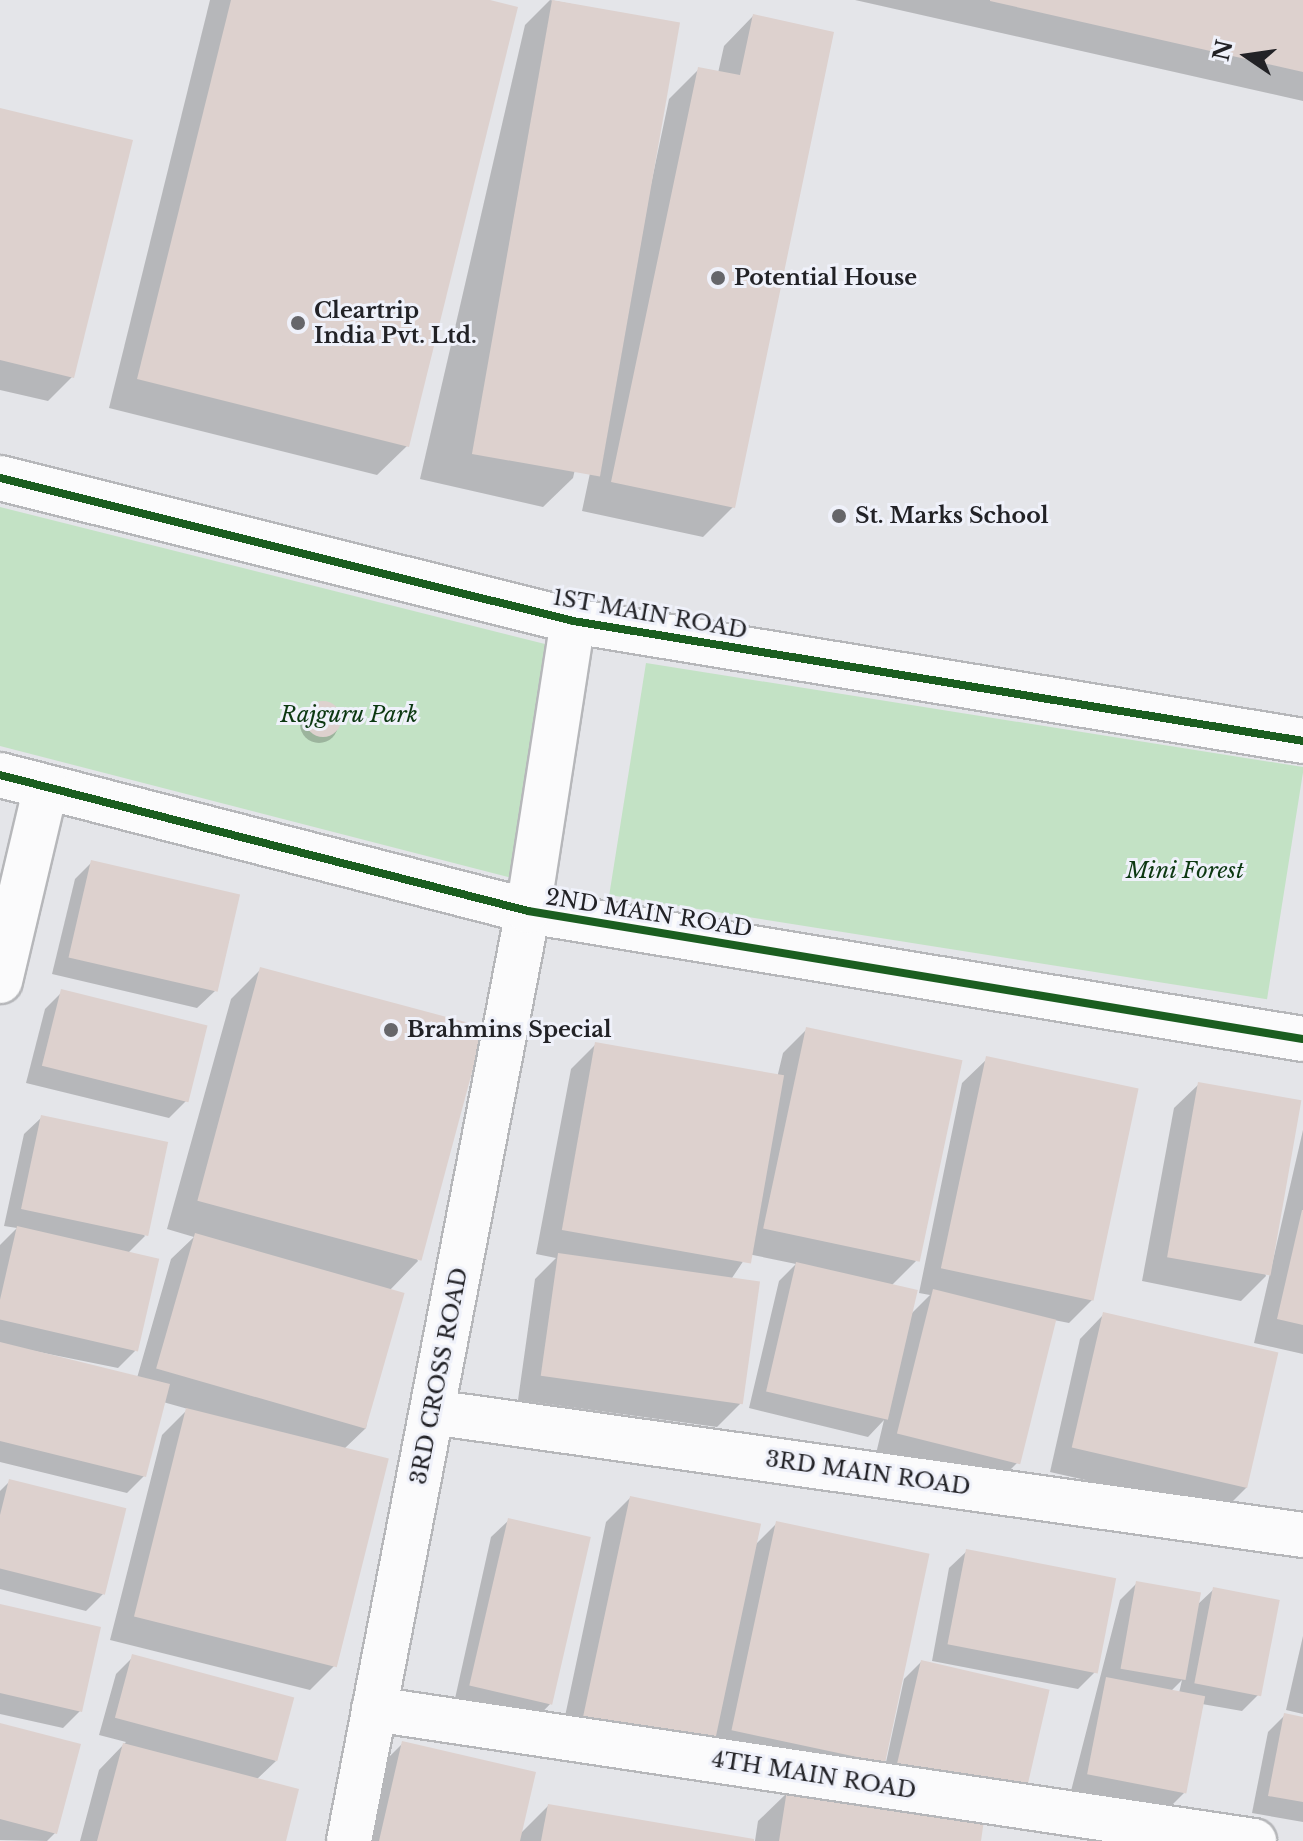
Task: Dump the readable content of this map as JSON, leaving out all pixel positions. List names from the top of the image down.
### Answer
{
  "streets": {
    "street": [
      "1ST MAIN ROAD",
      "2ND MAIN ROAD",
      "3RD CROSS ROAD",
      "3RD MAIN ROAD",
      "4TH MAIN ROAD"
    ]
  },
  "crossings": [
    ["1ST MAIN ROAD", "3RD CROSS ROAD"],
    ["2ND MAIN ROAD", "3RD CROSS ROAD"],
    ["3RD CROSS ROAD", "3RD MAIN ROAD"],
    ["3RD CROSS ROAD", "4TH MAIN ROAD"]
  ],
  "parks": ["Rajguru Park", "Mini Forest"],
  "places": [
    "Potential House",
    "Cleartrip India Pvt. Ltd.",
    "St. Marks School",
    "Brahmins Special"
  ],
  "north": "left"
}
